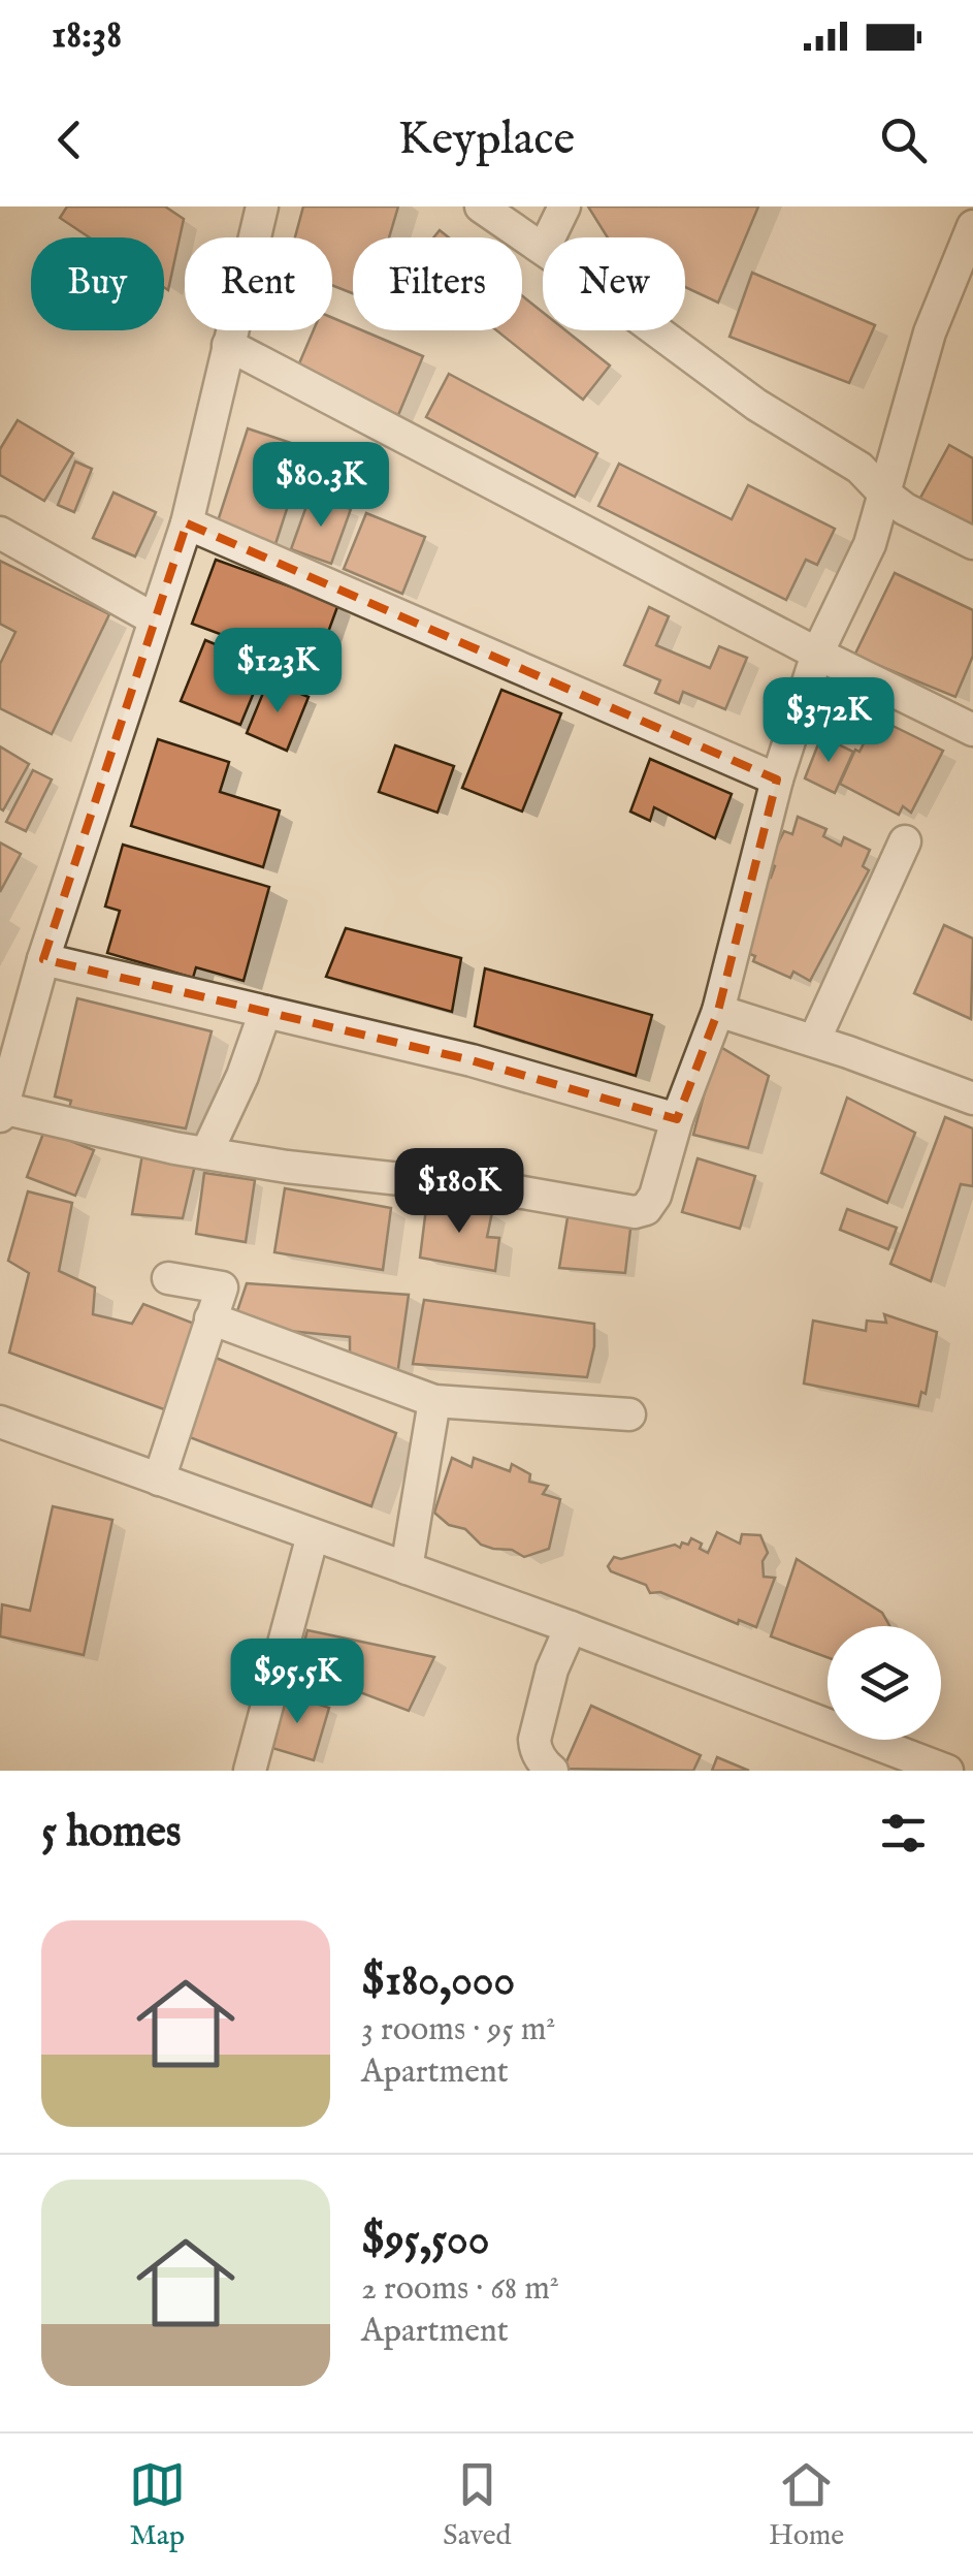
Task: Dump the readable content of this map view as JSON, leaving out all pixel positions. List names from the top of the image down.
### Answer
{
  "page": {
    "status": "18:38",
    "header": "Keyplace",
    "chip": [
      "Buy",
      "Rent",
      "Filters",
      "New"
    ],
    "price": [
      "$80.3K",
      "$123K",
      "$372K",
      "$180K",
      "$95.5K"
    ],
    "heading": "5 homes",
    "list": [
      {
        "name": "$180,000",
        "note": "3 rooms · 95 m² · Apartment"
      },
      {
        "name": "$95,500",
        "note": "2 rooms · 68 m² · Apartment"
      }
    ],
    "tabs": ["Map", "Saved", "Home"]
  }
}
